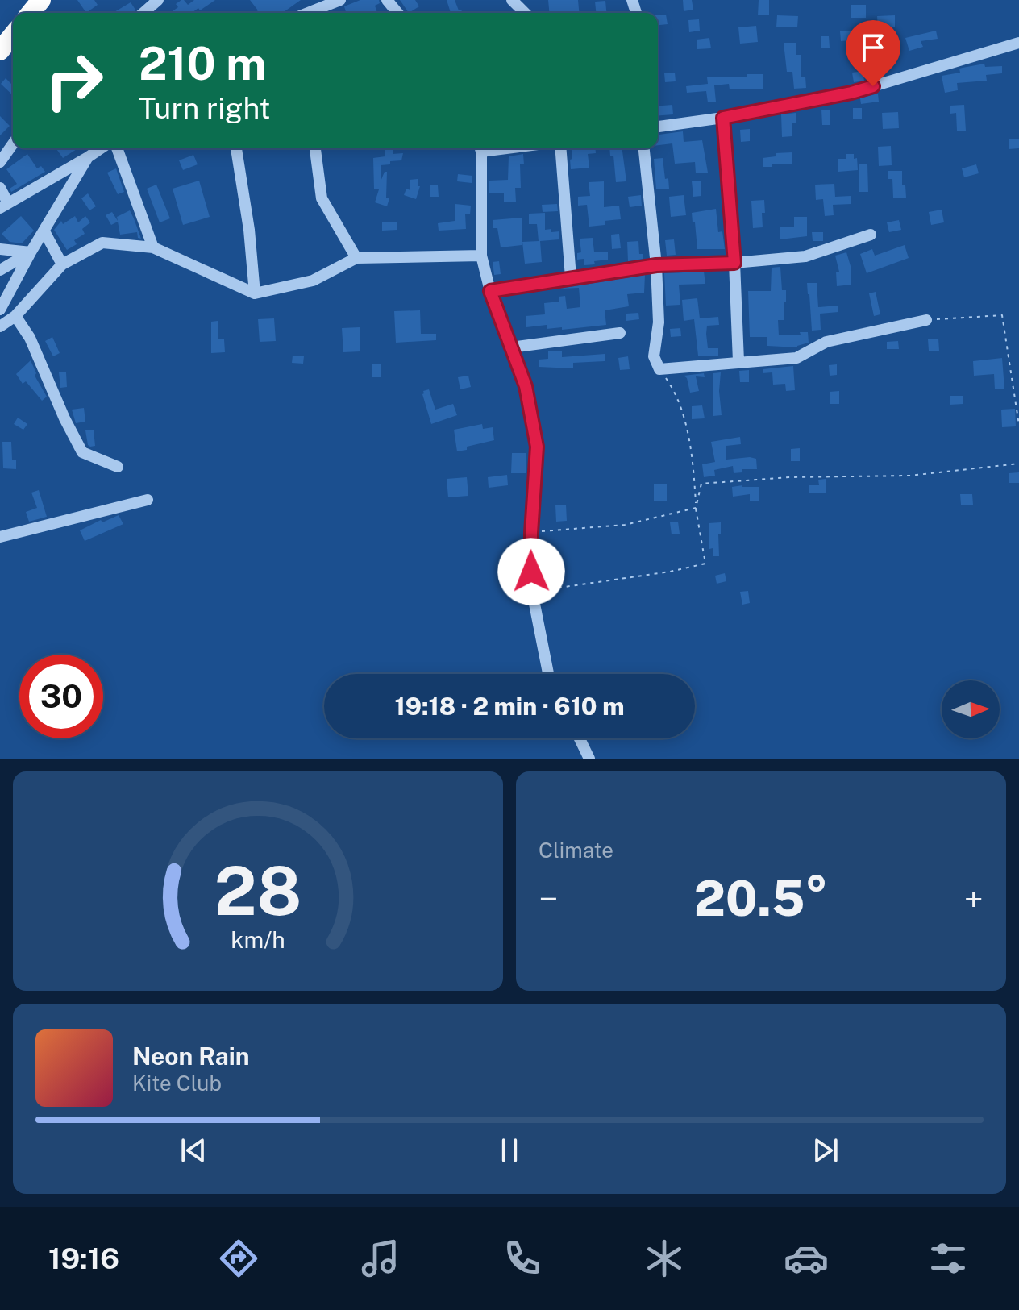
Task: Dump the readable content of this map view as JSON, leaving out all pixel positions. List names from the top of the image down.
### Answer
{
  "north": "right",
  "page": {
    "turn": ["210 m", "Turn right"],
    "limit": "30",
    "trip": "19:18 · 2 min · 610 m",
    "tile": "Climate",
    "heat": ["−", "20.5°", "+"],
    "song": ["Neon Rain", "Kite Club"],
    "tabs": "19:16",
    "gauge": ["28", "km/h"]
  }
}
